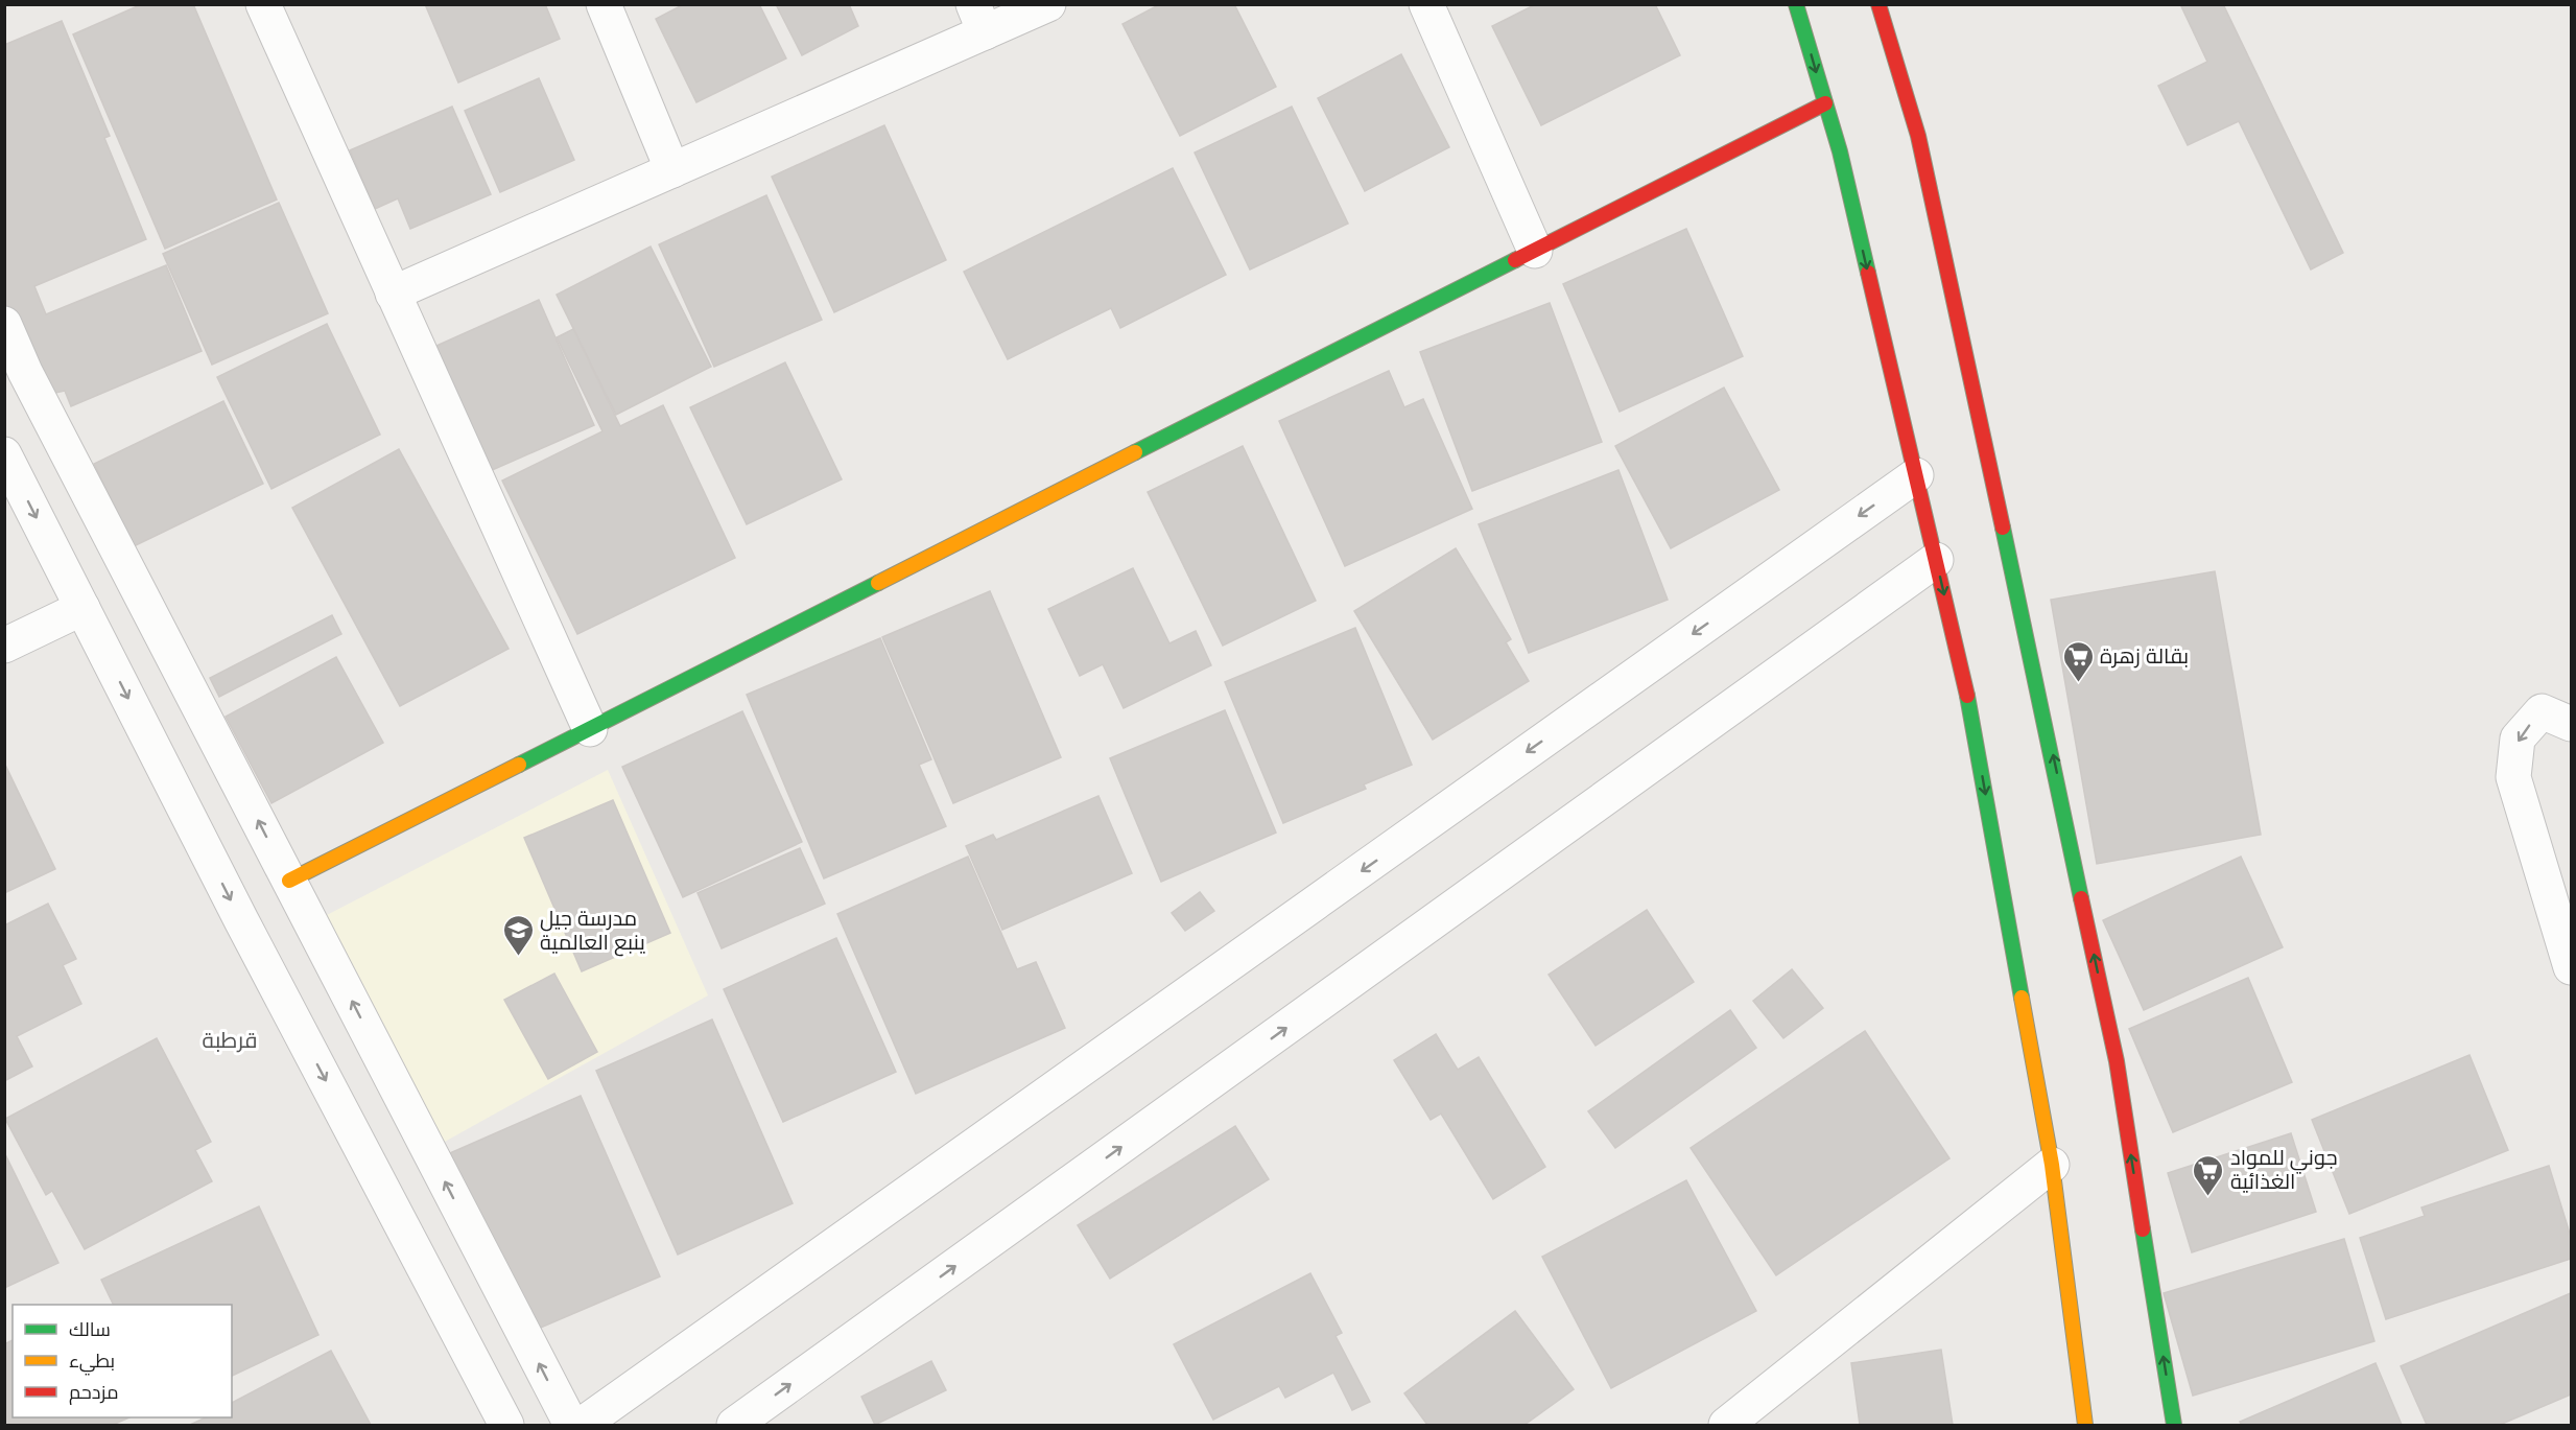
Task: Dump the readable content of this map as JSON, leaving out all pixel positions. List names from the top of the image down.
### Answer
{
  "districts": ["قرطبة"],
  "places": {
    "supermarket": ["بقالة زهرة", "جوني للمواد الغذائية"],
    "school or university": ["مدرسة جيل ينبع العالمية"]
  },
  "legend": ["سالك", "بطيء", "مزدحم"]
}
